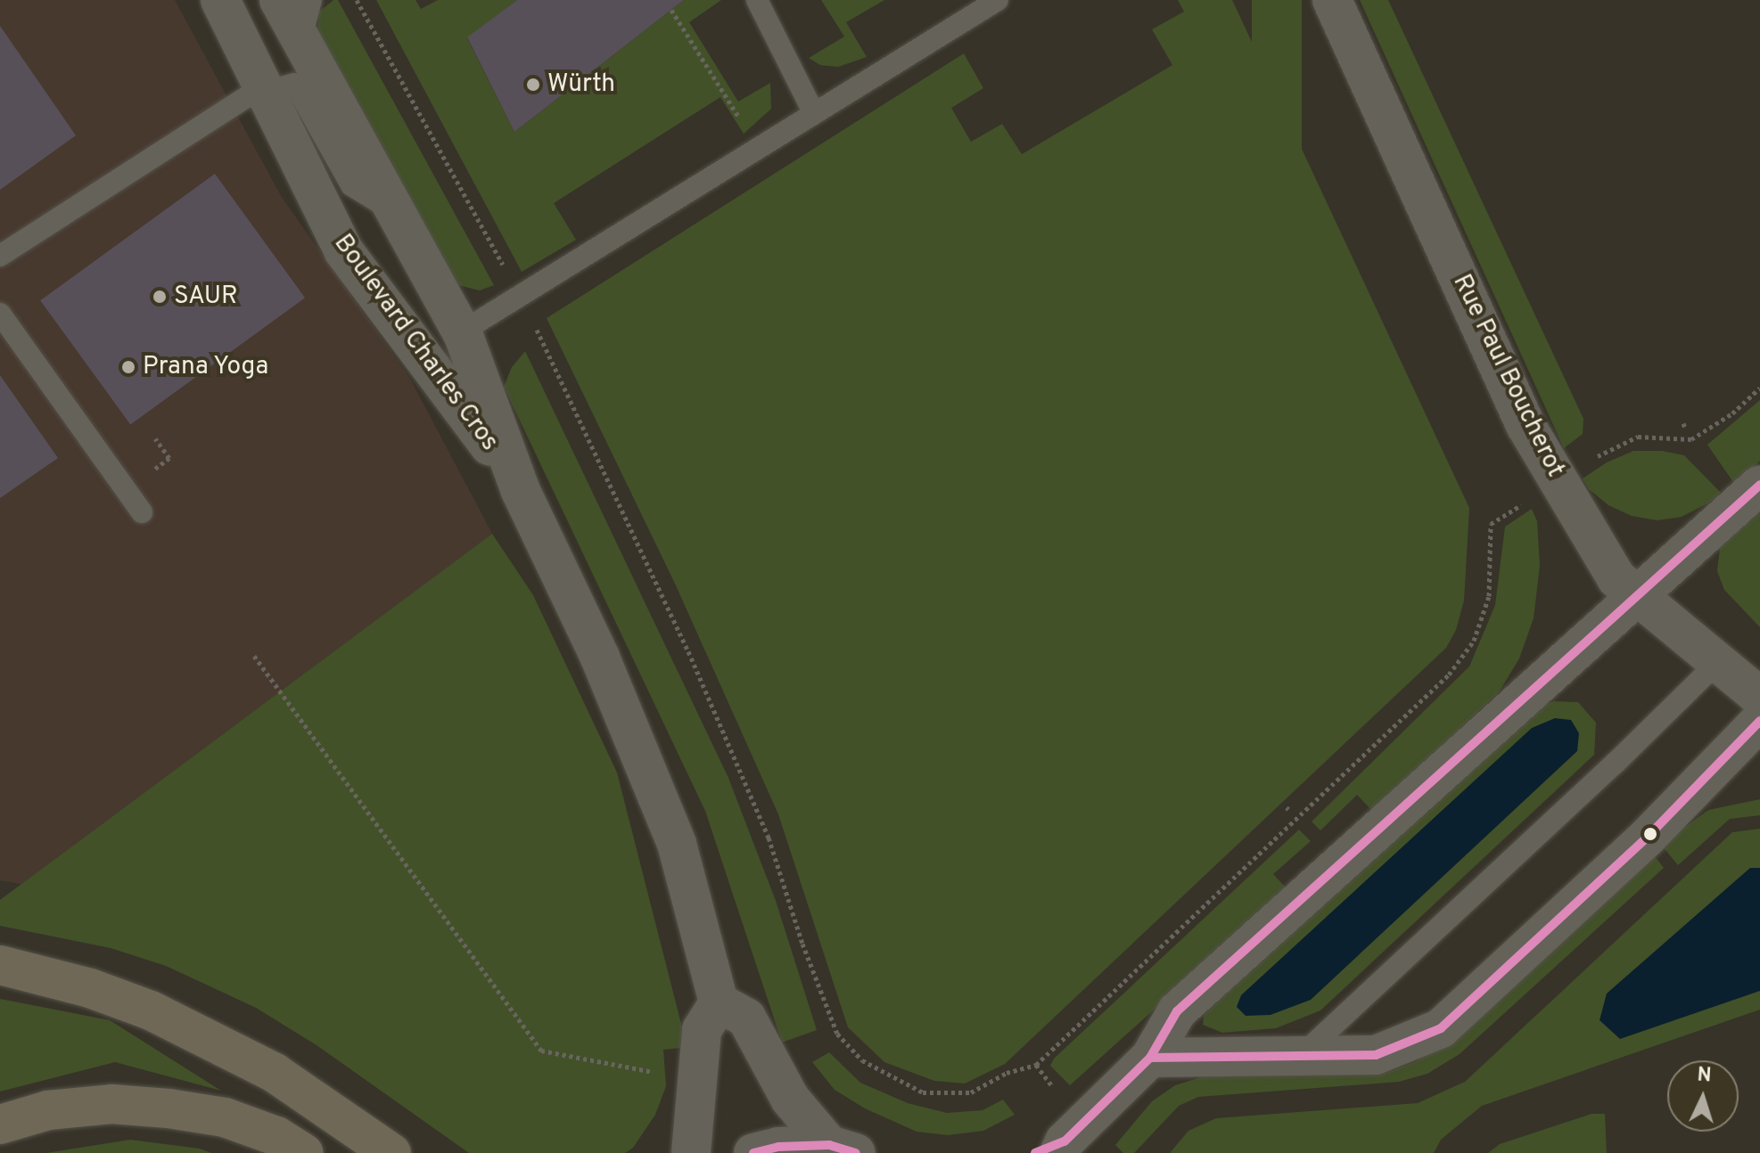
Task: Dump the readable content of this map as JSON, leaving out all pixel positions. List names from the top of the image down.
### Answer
{
  "streets": {
    "street": ["Boulevard Charles Cros", "Rue Paul Boucherot"]
  },
  "places": ["Würth", "SAUR", "Prana Yoga"],
  "north": "top"
}
